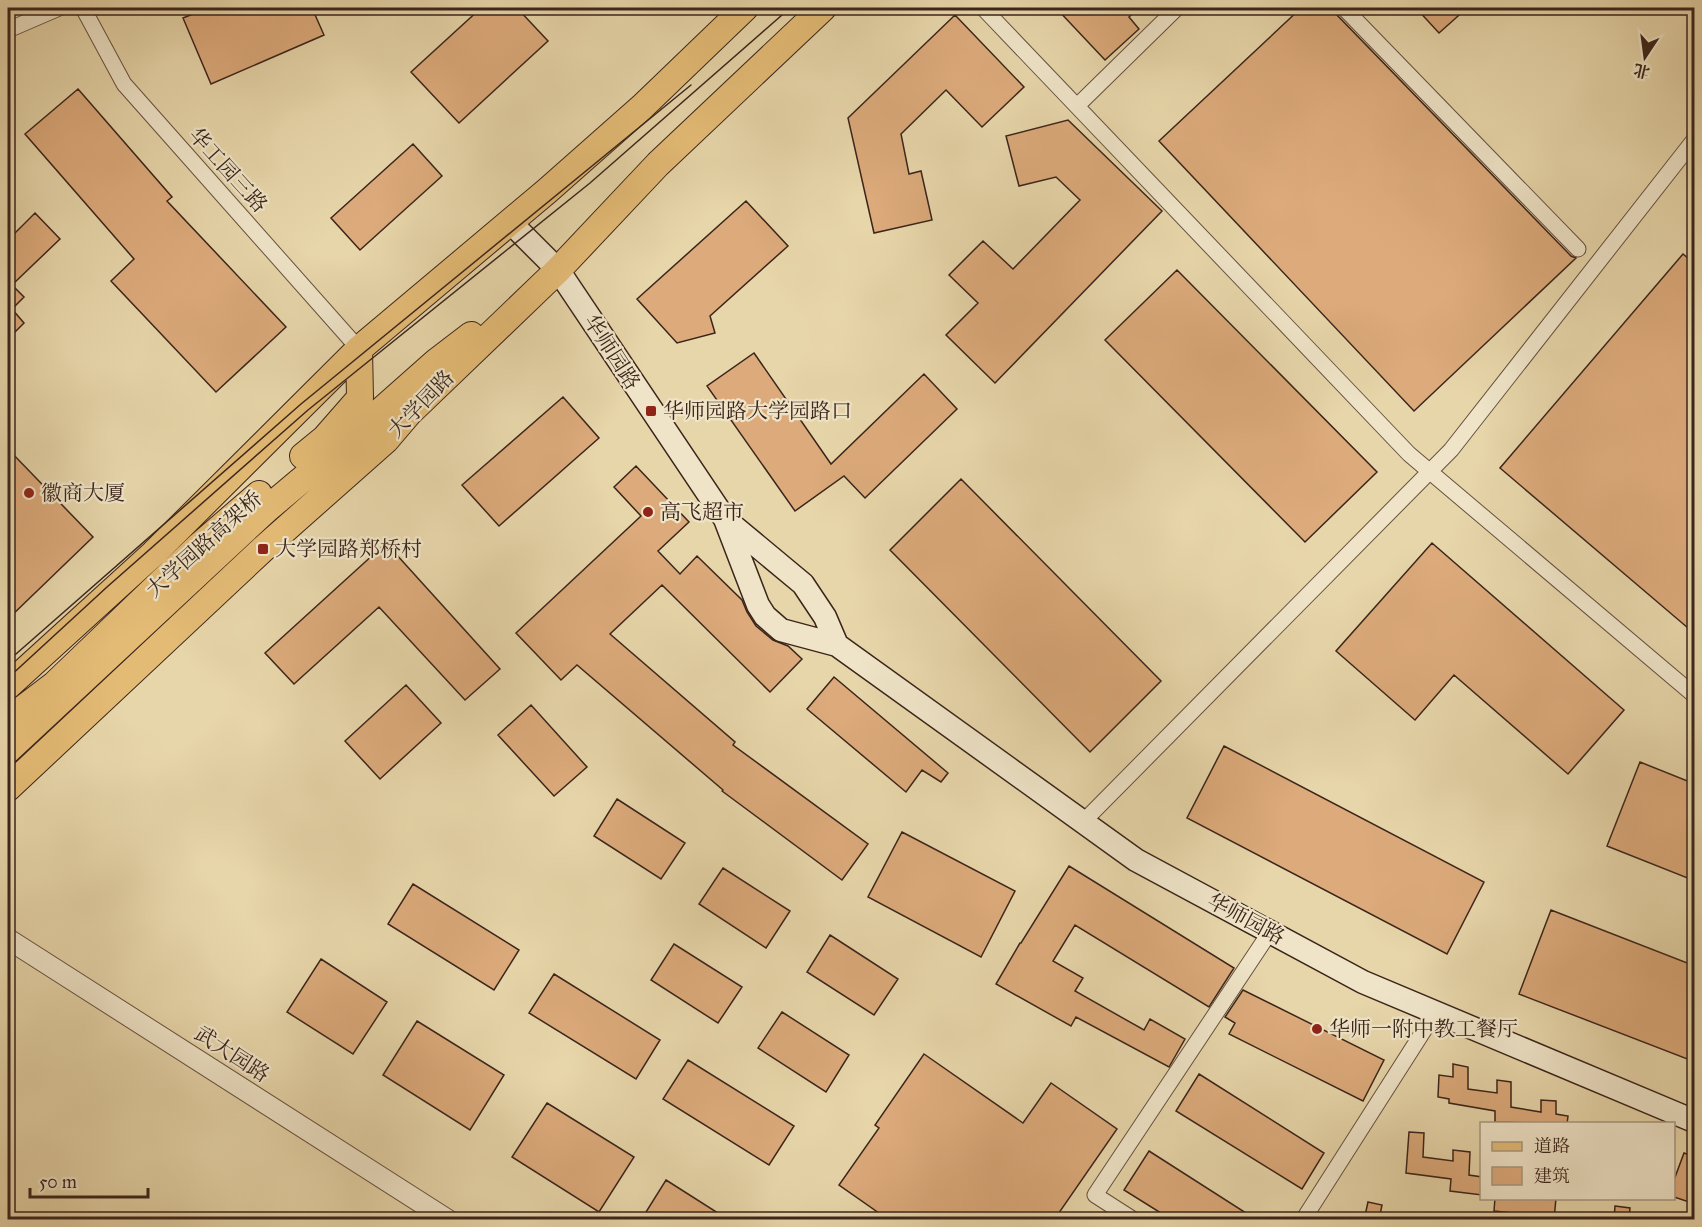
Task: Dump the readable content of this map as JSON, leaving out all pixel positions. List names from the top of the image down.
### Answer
{
  "streets": {
    "main road": ["华师园路", "大学园路", "大学园路高架桥"],
    "street": ["华工园三路", "武大园路"]
  },
  "crossings": [
    ["华工园三路", "大学园路高架桥"],
    ["华师园路", "大学园路"]
  ],
  "places": {
    "transit": ["华师园路大学园路口", "大学园路郑桥村"],
    "other": ["徽商大厦", "高飞超市", "华师一附中教工餐厅"]
  },
  "legend": ["道路", "建筑"],
  "scale_bar": "50 m",
  "north": "bottom"
}
